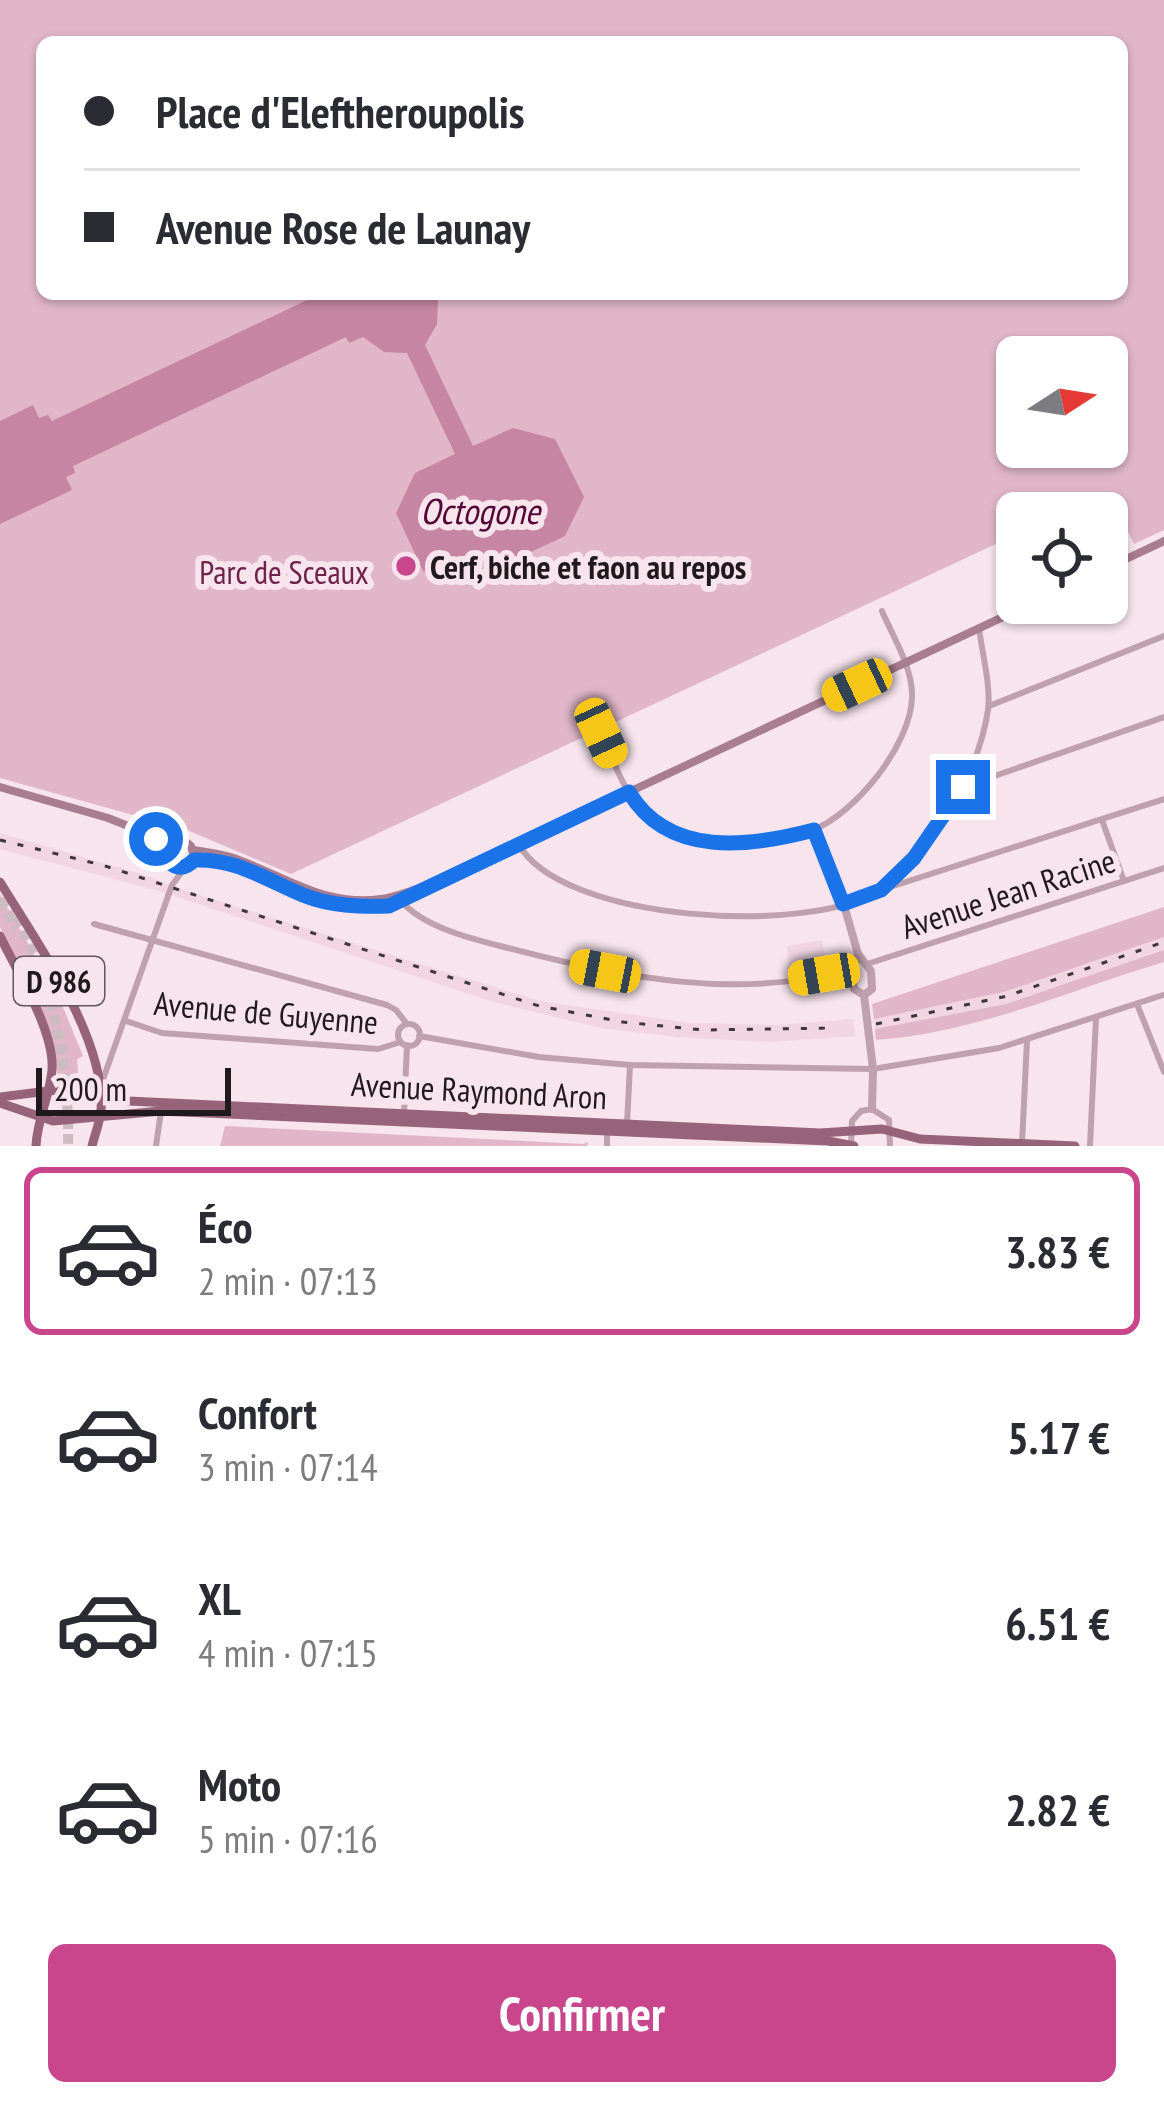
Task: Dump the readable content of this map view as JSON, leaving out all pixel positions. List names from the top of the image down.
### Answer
{
  "streets": {
    "main road": ["D 986", "Avenue Raymond Aron"],
    "street": ["Avenue Jean Racine", "Avenue de Guyenne"]
  },
  "crossings": [
    ["D 986", "Avenue Raymond Aron"]
  ],
  "water": ["Octogone"],
  "parks": ["Parc de Sceaux"],
  "places": ["Cerf, biche et faon au repos"],
  "scale_bar": "200 m",
  "north": "right",
  "page": {
    "banner": ["Place d'Eleftheroupolis", "Avenue Rose de Launay"],
    "scale": "200 m",
    "list": [
      {
        "name": "Éco",
        "note": "2 min · 07:13",
        "value": "3.83 €"
      },
      {
        "name": "Confort",
        "note": "3 min · 07:14",
        "value": "5.17 €"
      },
      {
        "name": "XL",
        "note": "4 min · 07:15",
        "value": "6.51 €"
      },
      {
        "name": "Moto",
        "note": "5 min · 07:16",
        "value": "2.82 €"
      }
    ],
    "buttons": "Confirmer"
  }
}
